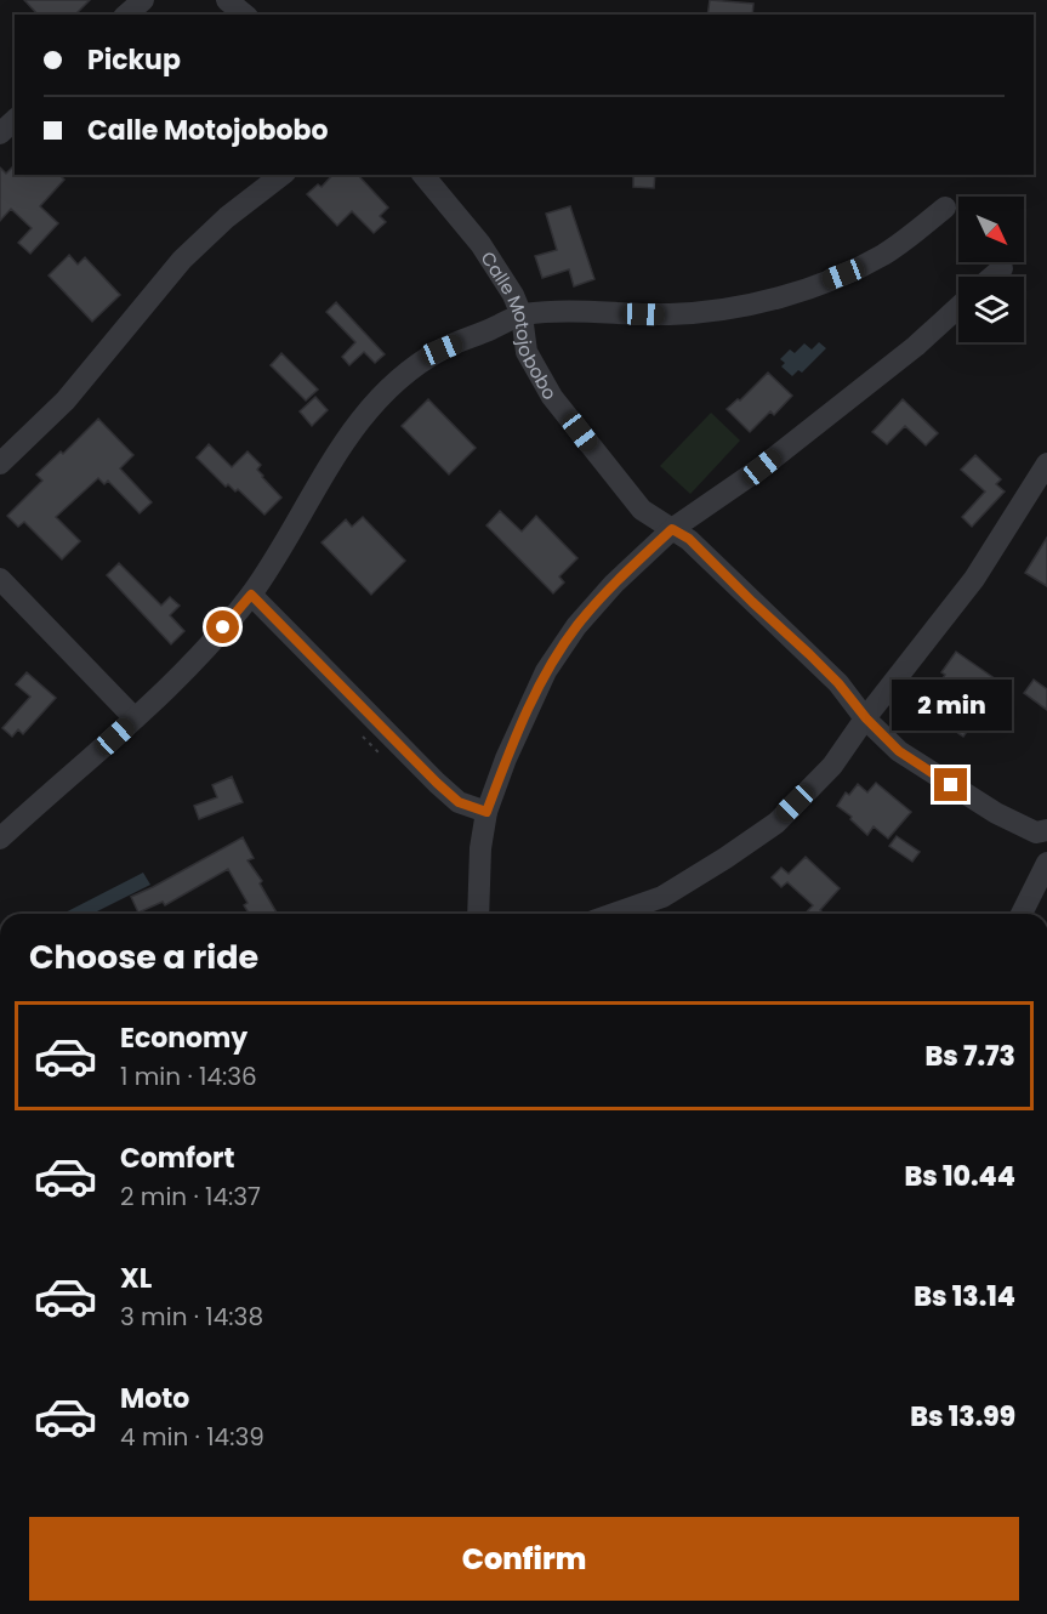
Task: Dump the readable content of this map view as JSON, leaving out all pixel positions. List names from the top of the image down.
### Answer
{
  "streets": {
    "street": ["Calle Motojobobo"]
  },
  "north": "bottom right",
  "page": {
    "banner": ["Pickup", "Calle Motojobobo"],
    "bubble": "2 min",
    "heading": "Choose a ride",
    "list": [
      {
        "name": "Economy",
        "note": "1 min · 14:36",
        "value": "Bs 7.73"
      },
      {
        "name": "Comfort",
        "note": "2 min · 14:37",
        "value": "Bs 10.44"
      },
      {
        "name": "XL",
        "note": "3 min · 14:38",
        "value": "Bs 13.14"
      },
      {
        "name": "Moto",
        "note": "4 min · 14:39",
        "value": "Bs 13.99"
      }
    ],
    "buttons": "Confirm"
  }
}
